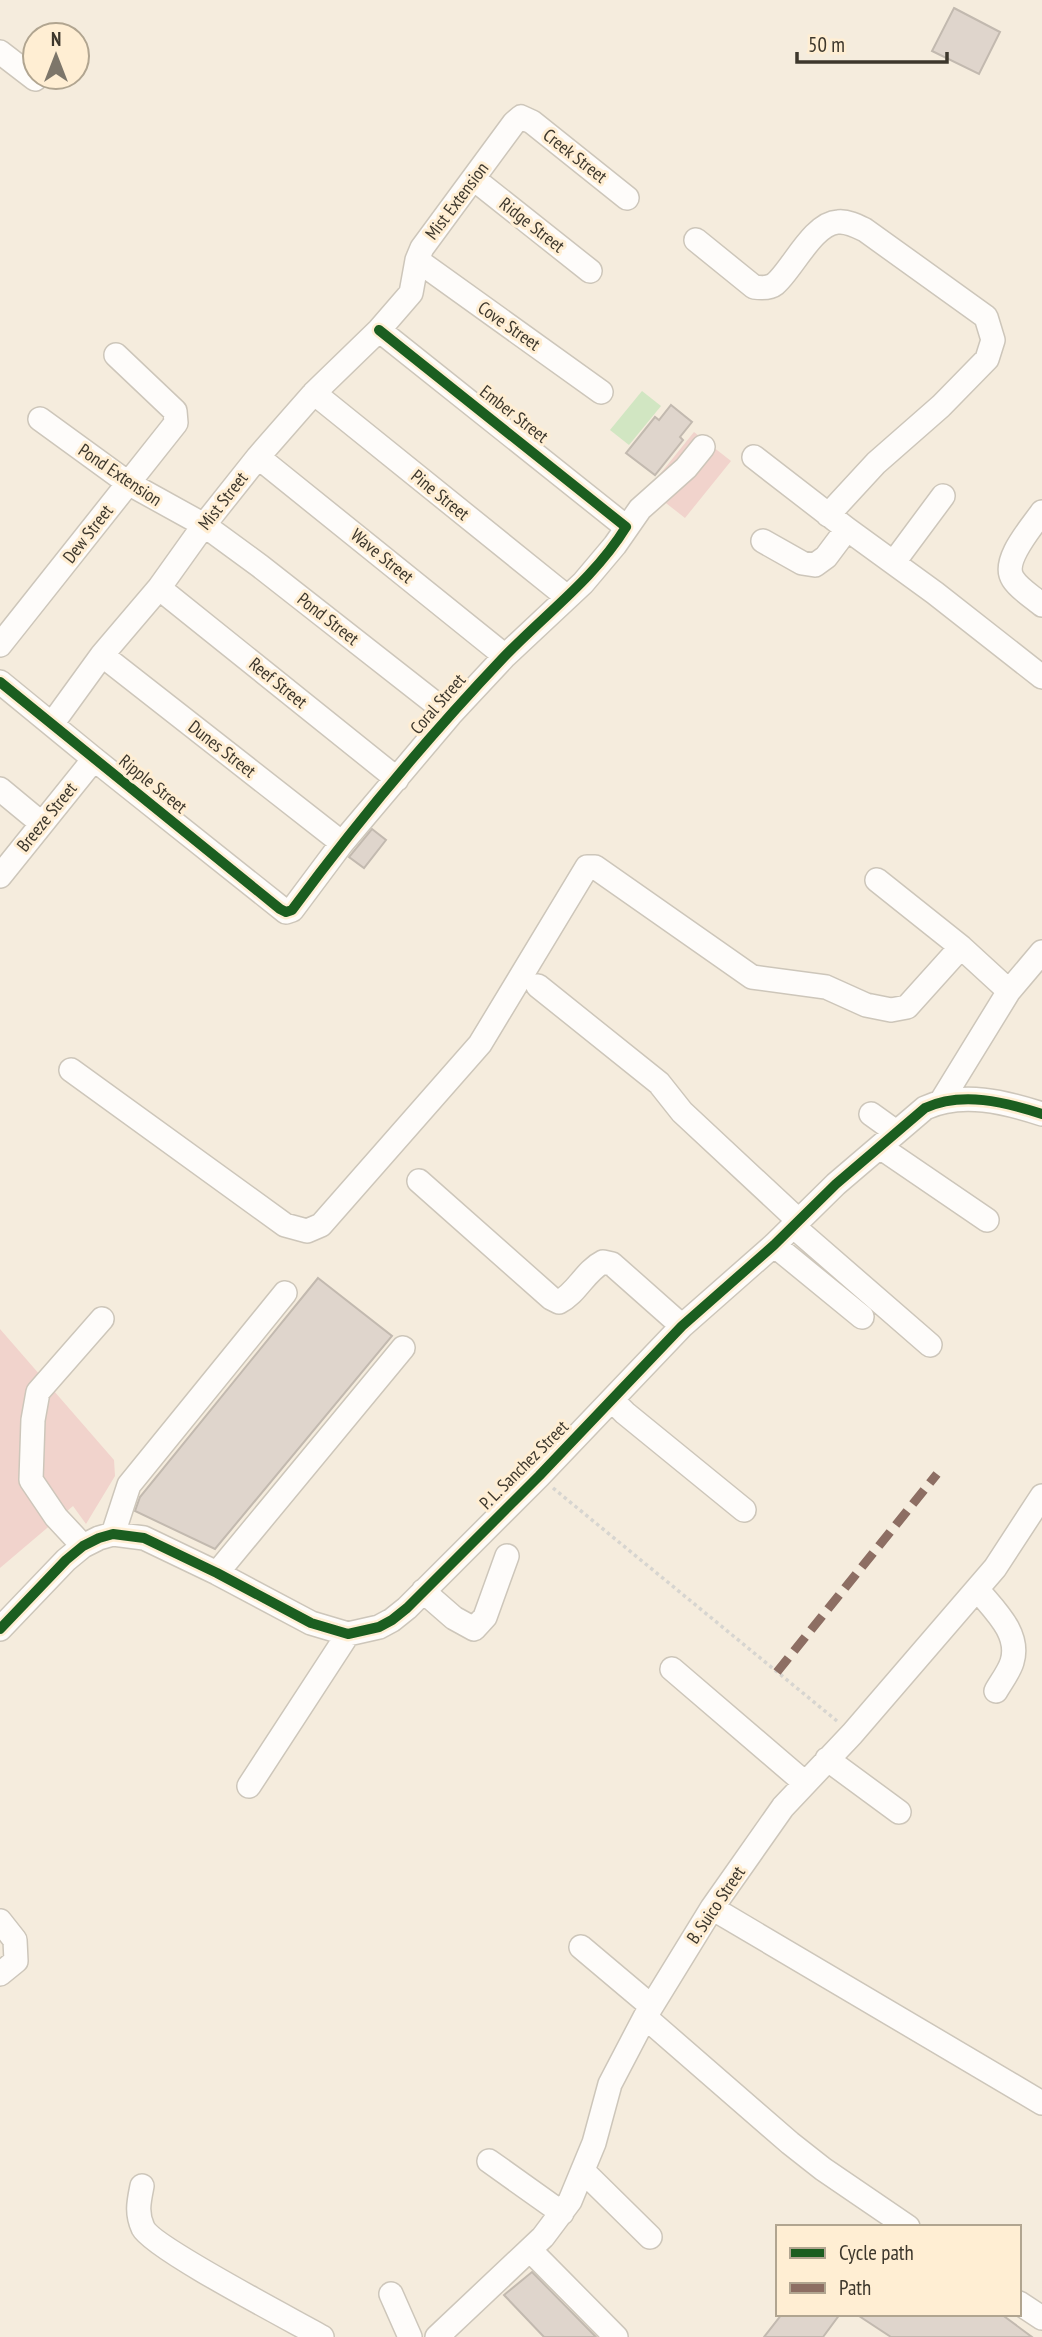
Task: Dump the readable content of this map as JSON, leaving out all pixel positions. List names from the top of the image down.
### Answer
{
  "streets": {
    "street": [
      "Creek Street",
      "Mist Extension",
      "Ridge Street",
      "Cove Street",
      "Ember Street",
      "Pond Extension",
      "Pine Street",
      "Mist Street",
      "Dew Street",
      "Wave Street",
      "Pond Street",
      "Reef Street",
      "Coral Street",
      "Dunes Street",
      "Ripple Street",
      "Breeze Street",
      "P. L. Sanchez Street",
      "B. Suico Street"
    ]
  },
  "crossings": [
    ["Creek Street", "Mist Extension"],
    ["Mist Extension", "Ridge Street"],
    ["Mist Extension", "Cove Street"],
    ["Mist Extension", "Mist Street"],
    ["Ember Street", "Mist Street"],
    ["Ember Street", "Coral Street"],
    ["Pond Extension", "Mist Street"],
    ["Pond Extension", "Dew Street"],
    ["Pond Extension", "Pond Street"],
    ["Pine Street", "Mist Street"],
    ["Pine Street", "Coral Street"],
    ["Mist Street", "Wave Street"],
    ["Mist Street", "Pond Street"],
    ["Mist Street", "Reef Street"],
    ["Mist Street", "Dunes Street"],
    ["Mist Street", "Ripple Street"],
    ["Wave Street", "Coral Street"],
    ["Pond Street", "Coral Street"],
    ["Reef Street", "Coral Street"],
    ["Coral Street", "Dunes Street"],
    ["Coral Street", "Ripple Street"],
    ["Ripple Street", "Breeze Street"]
  ],
  "legend": ["Cycle path", "Path"],
  "scale_bar": "50 m",
  "north": "top"
}
